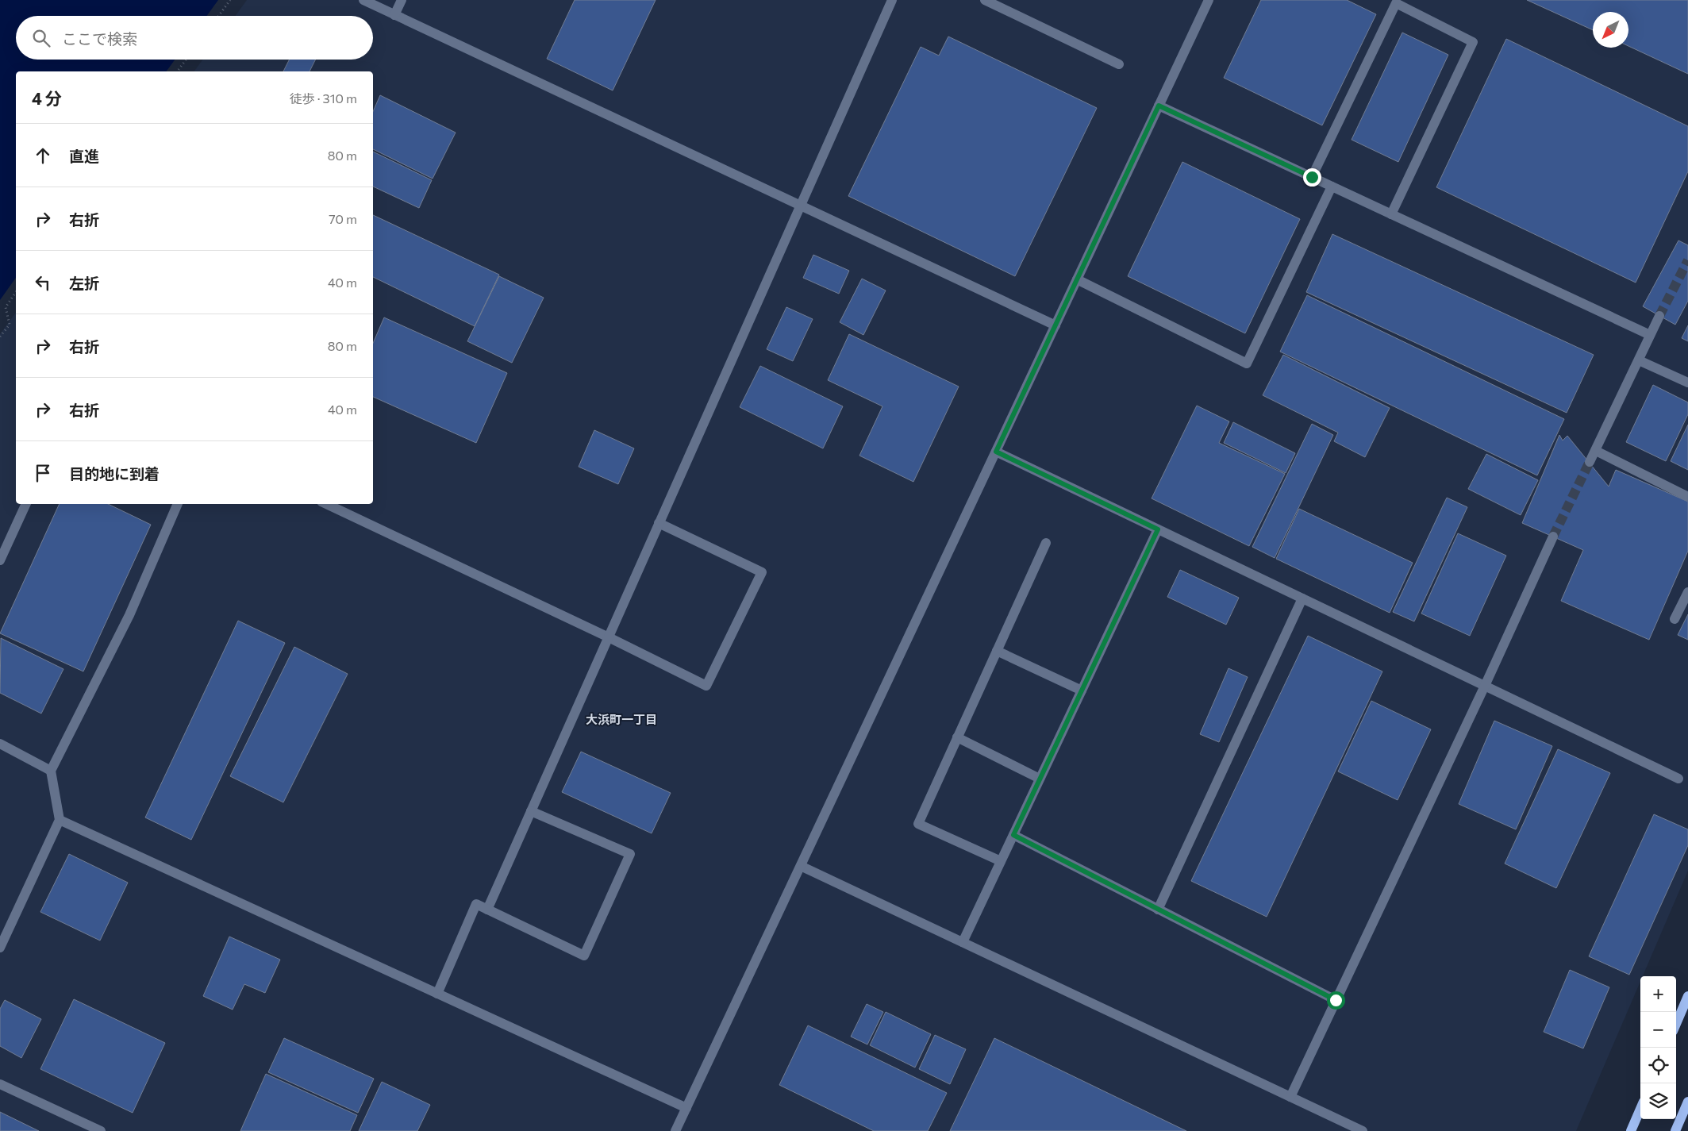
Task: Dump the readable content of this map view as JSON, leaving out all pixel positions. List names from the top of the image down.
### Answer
{
  "districts": ["大浜町一丁目"],
  "north": "bottom left",
  "page": {
    "search": "ここで検索",
    "heading": ["4 分", "徒歩 · 310 m"],
    "list": [
      ["直進", "80 m"],
      ["右折", "70 m"],
      ["左折", "40 m"],
      ["右折", "80 m"],
      ["右折", "40 m"],
      "目的地に到着"
    ],
    "map_buttons": ["+", "−"]
  }
}
